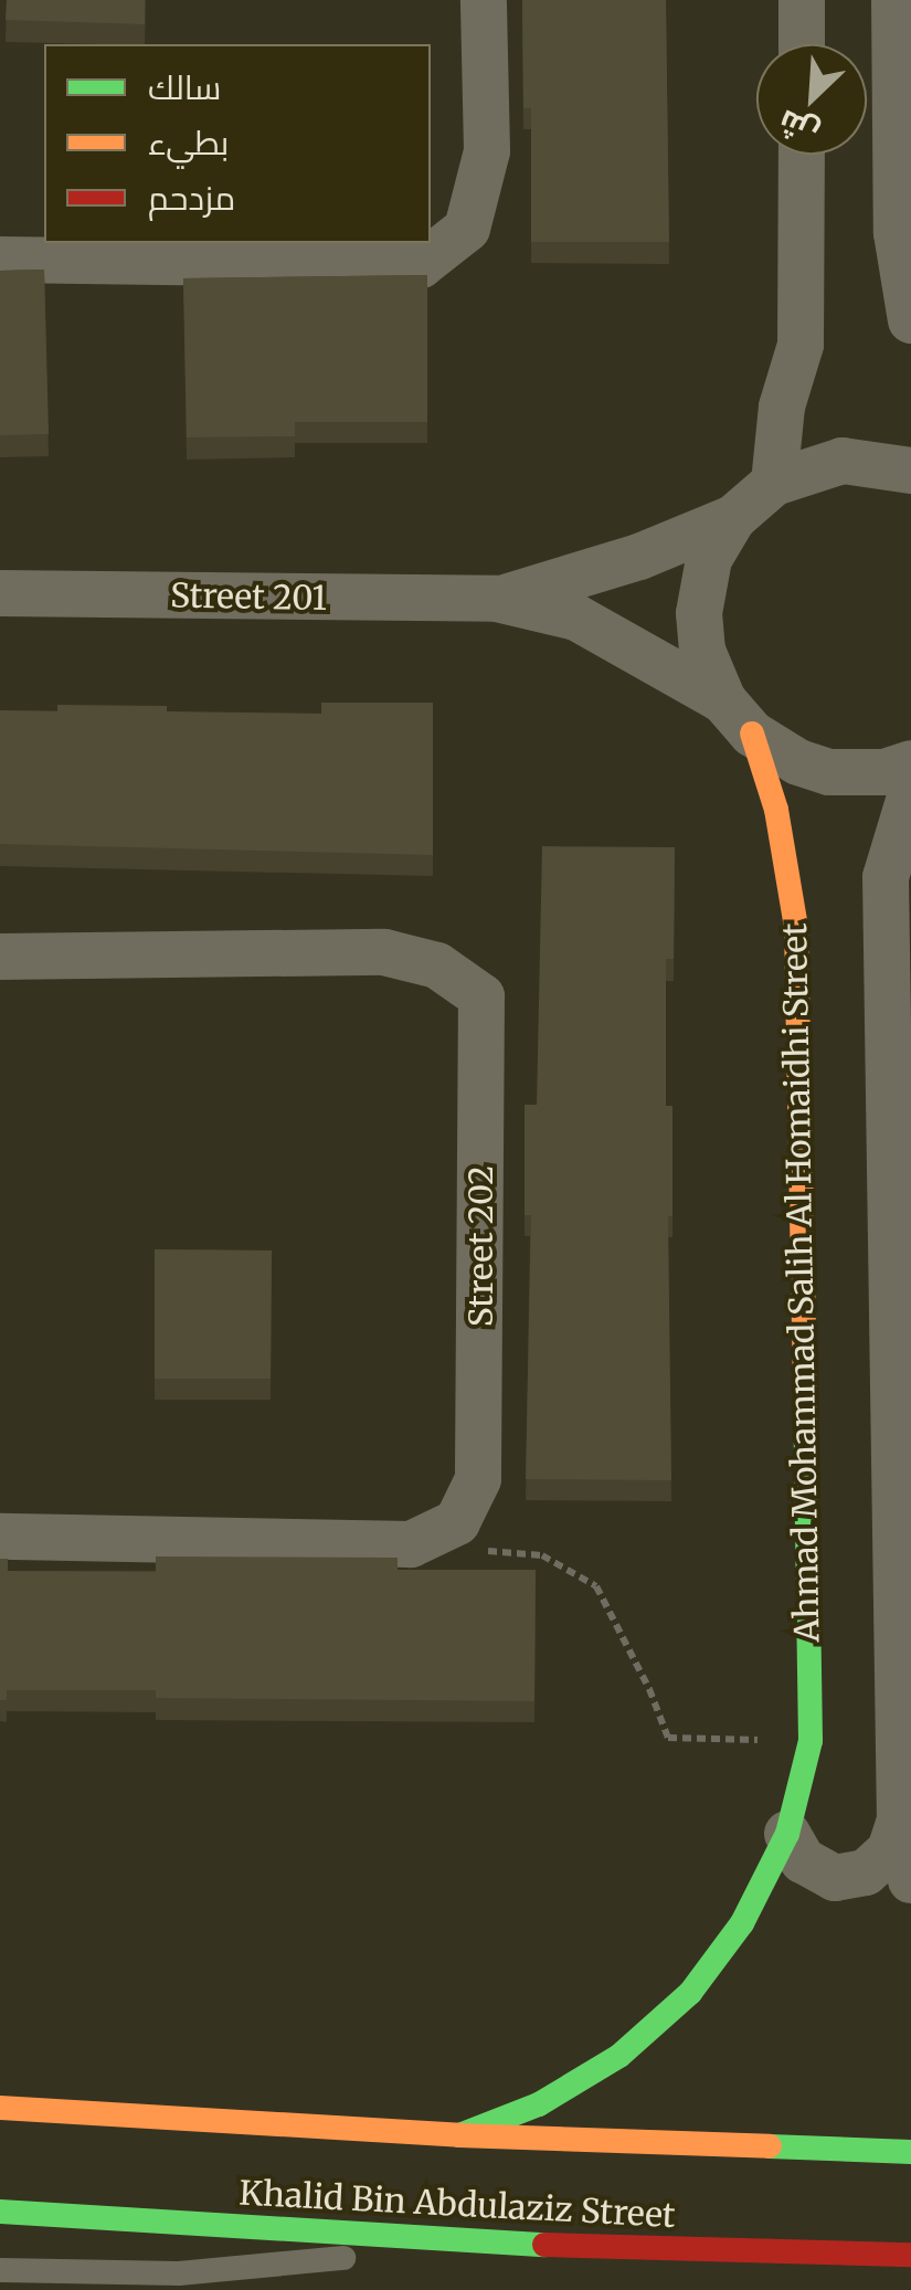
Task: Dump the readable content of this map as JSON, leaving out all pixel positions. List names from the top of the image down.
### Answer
{
  "streets": {
    "main road": ["Ahmad Mohammad Salih Al Homaidhi Street", "Khalid Bin Abdulaziz Street"],
    "street": ["Street 201", "Street 202"]
  },
  "crossings": [
    ["Street 201", "Ahmad Mohammad Salih Al Homaidhi Street"],
    ["Ahmad Mohammad Salih Al Homaidhi Street", "Khalid Bin Abdulaziz Street"]
  ],
  "legend": ["سالك", "بطيء", "مزدحم"],
  "north": "bottom left"
}
